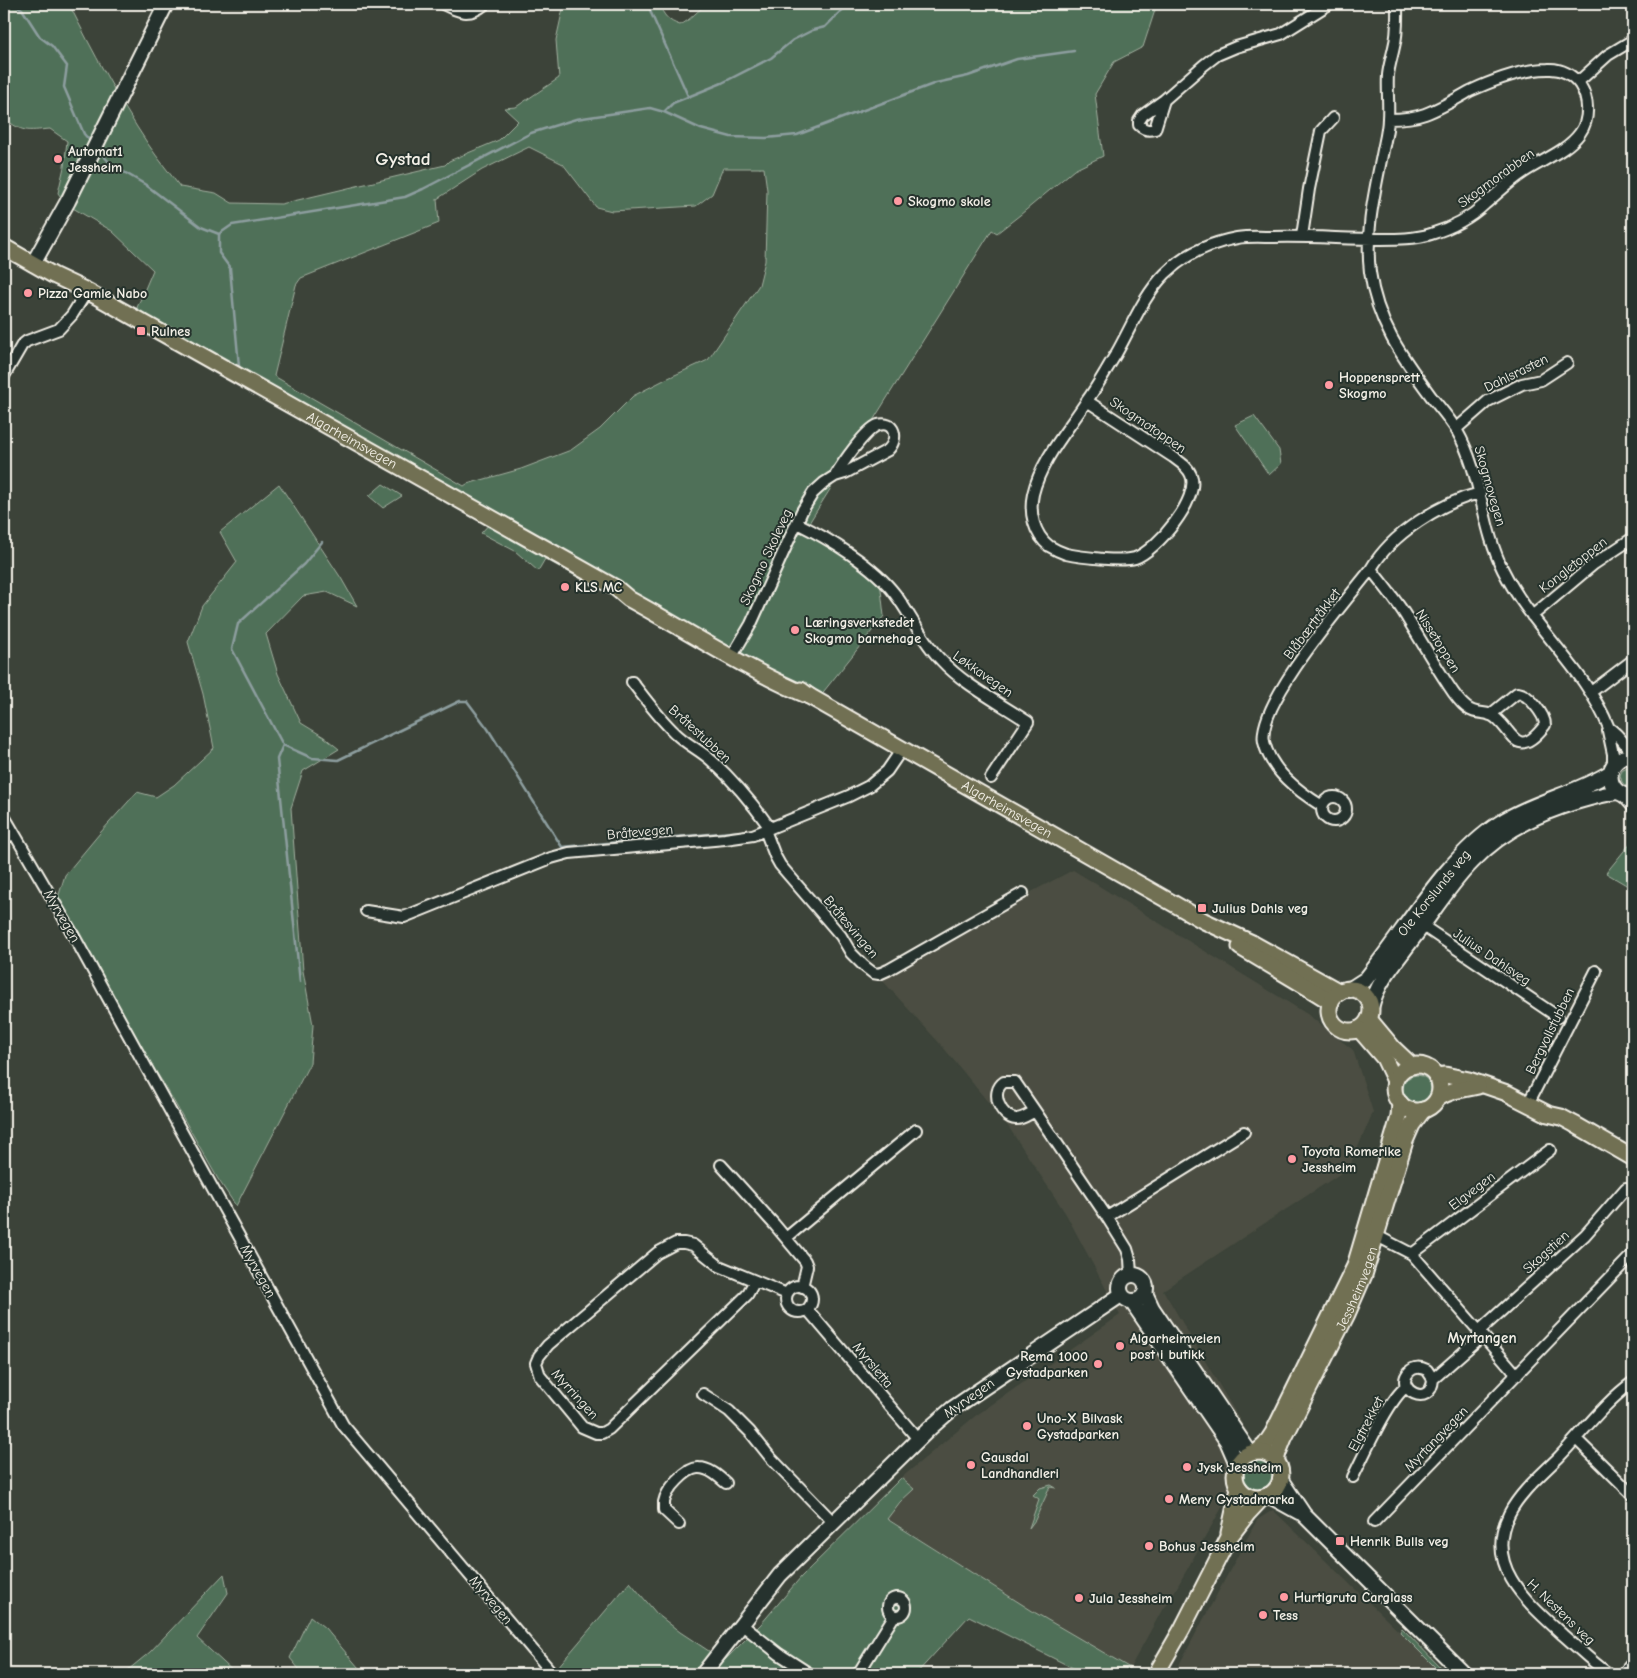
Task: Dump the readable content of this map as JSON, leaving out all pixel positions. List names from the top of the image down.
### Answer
{
  "streets": {
    "main road": ["Algarheimsvegen", "Jessheimvegen"],
    "street": [
      "Skogmorabben",
      "Dahlsrasten",
      "Skogmotoppen",
      "Skogmovegen",
      "Skogmo Skoleveg",
      "Kongletoppen",
      "Blåbærtråkket",
      "Nissetoppen",
      "Løkkavegen",
      "Bråtestubben",
      "Bråtevegen",
      "Ole Korslunds veg",
      "Myrvegen",
      "Bråtesvingen",
      "Julius Dahlsveg",
      "Bergvollstubben",
      "Elgvegen",
      "Skogstien",
      "Myrsletta",
      "Myrringen",
      "Elgtrekket",
      "Myrtangvegen",
      "H. Nestens veg"
    ]
  },
  "crossings": [
    ["Skogmorabben", "Skogmotoppen"],
    ["Skogmorabben", "Skogmovegen"],
    ["Dahlsrasten", "Skogmovegen"],
    ["Skogmotoppen", "Skogmovegen"],
    ["Algarheimsvegen", "Skogmo Skoleveg"],
    ["Algarheimsvegen", "Bråtevegen"],
    ["Algarheimsvegen", "Ole Korslunds veg"],
    ["Skogmovegen", "Kongletoppen"],
    ["Skogmovegen", "Blåbærtråkket"],
    ["Skogmovegen", "Ole Korslunds veg"],
    ["Skogmo Skoleveg", "Løkkavegen"],
    ["Blåbærtråkket", "Nissetoppen"],
    ["Bråtestubben", "Bråtevegen"],
    ["Bråtestubben", "Bråtesvingen"],
    ["Bråtevegen", "Bråtesvingen"],
    ["Ole Korslunds veg", "Julius Dahlsveg"],
    ["Myrvegen", "Myrsletta"],
    ["Myrsletta", "Myrringen"]
  ],
  "districts": ["Gystad", "Myrtangen"],
  "places": {
    "other": [
      "Automat1 Jessheim",
      "Skogmo skole",
      "Pizza Gamle Nabo",
      "Hoppensprett Skogmo",
      "KLS MC",
      "Læringsverkstedet Skogmo barnehage",
      "Toyota Romerike Jessheim",
      "Algarheimveien post i butikk",
      "Rema 1000 Gystadparken",
      "Uno-X Bilvask Gystadparken",
      "Gausdal Landhandleri",
      "Jysk Jessheim",
      "Meny Gystadmarka",
      "Bohus Jessheim",
      "Hurtigruta Carglass",
      "Jula Jessheim",
      "Tess"
    ],
    "transit": ["Rulnes", "Julius Dahls veg", "Henrik Bulls veg"]
  }
}
